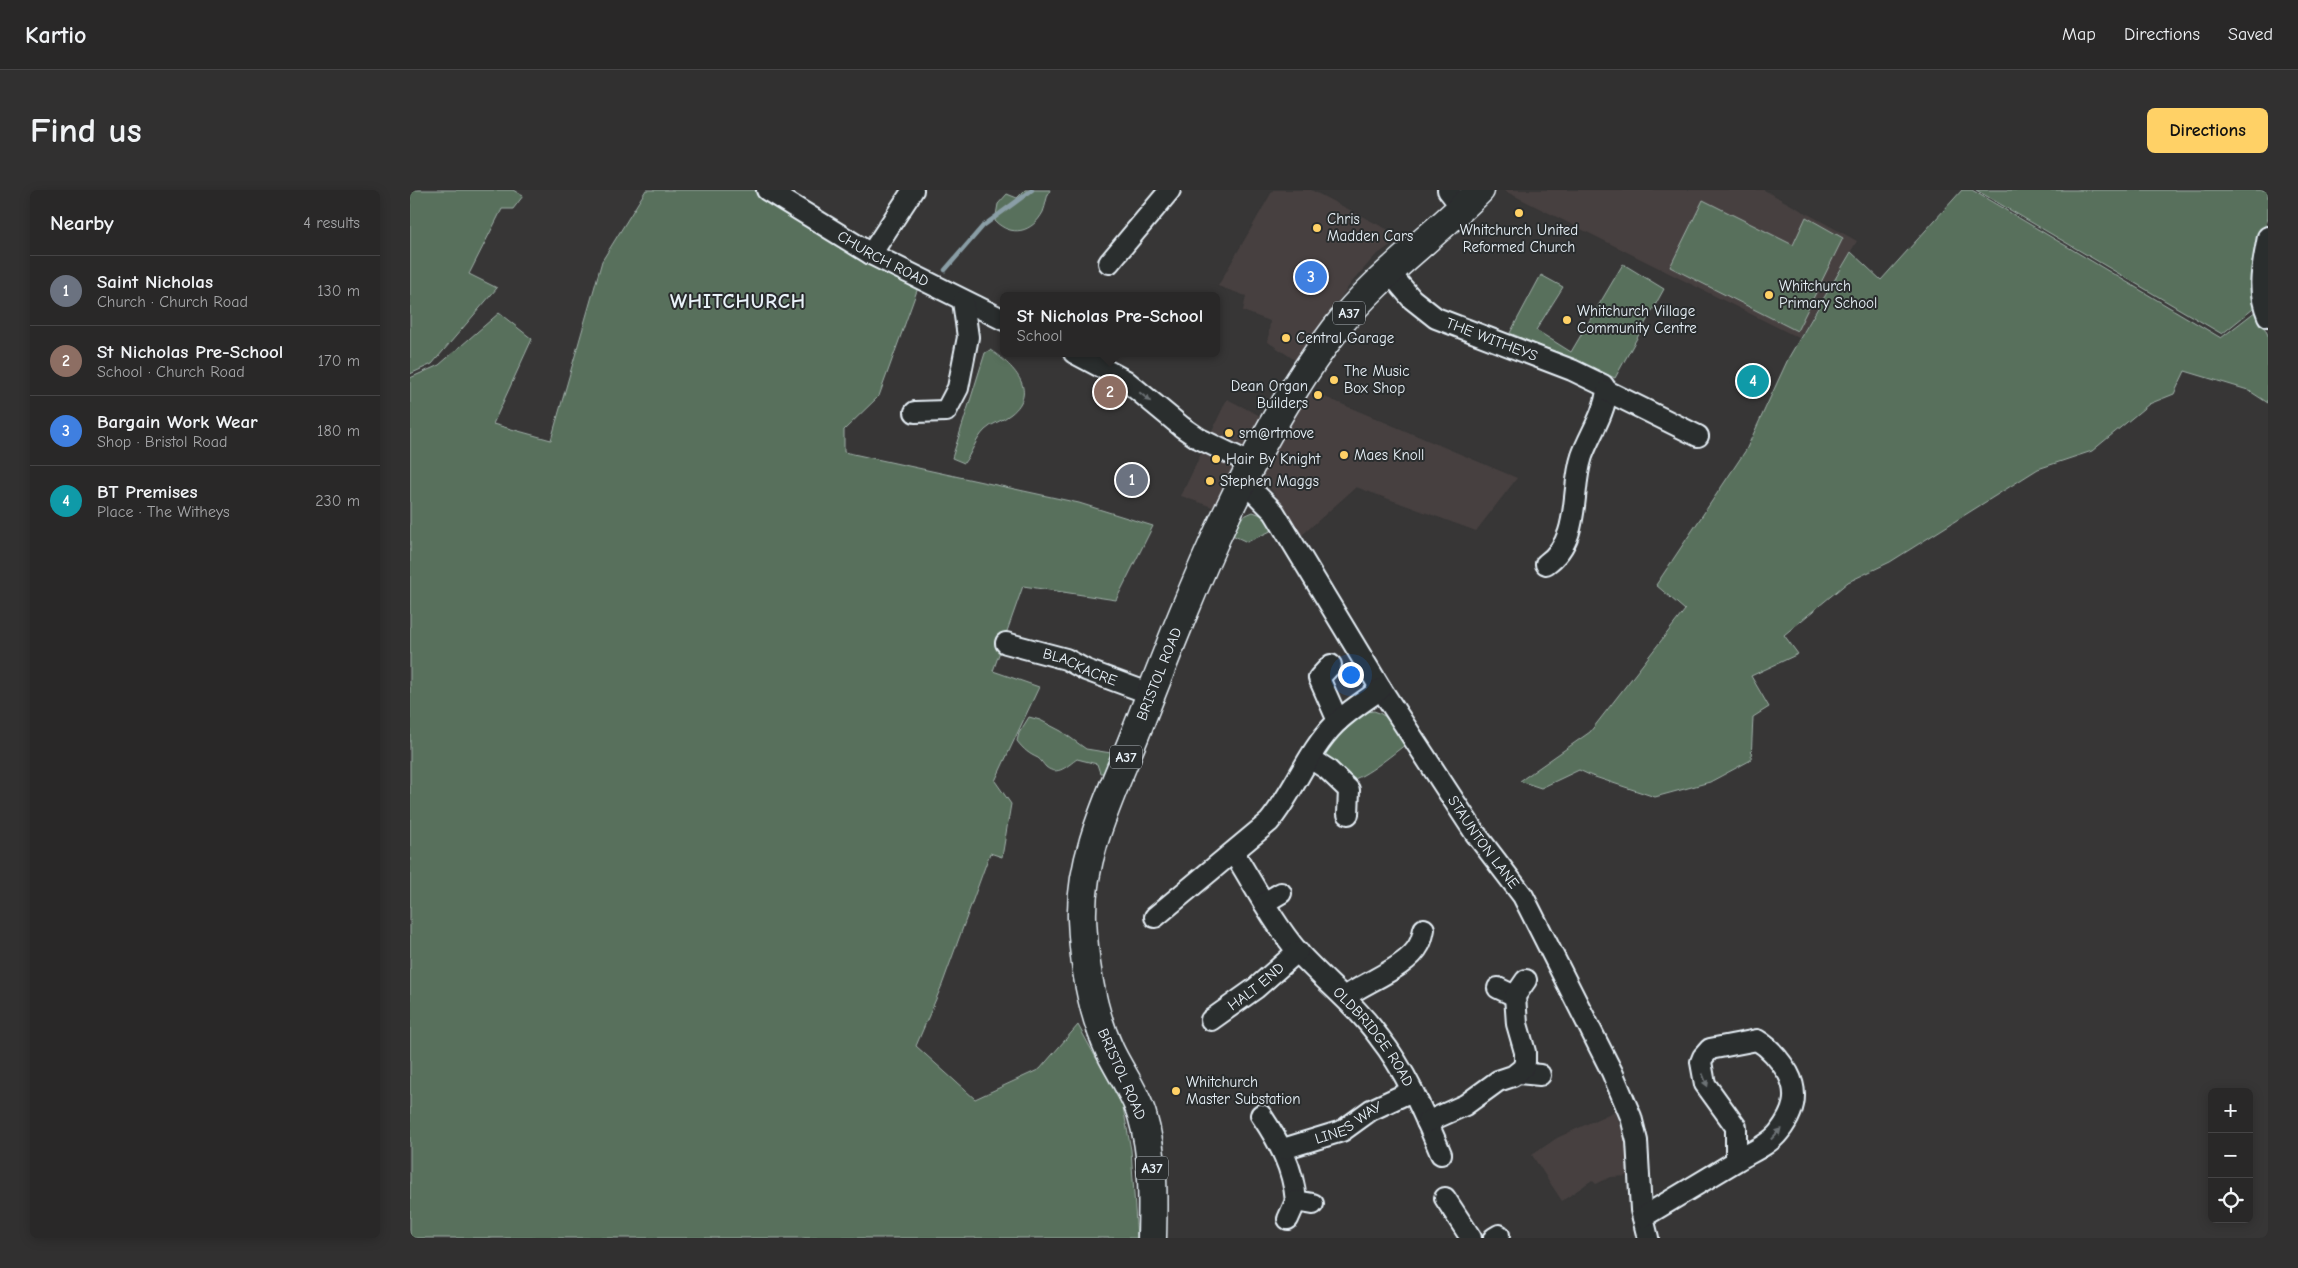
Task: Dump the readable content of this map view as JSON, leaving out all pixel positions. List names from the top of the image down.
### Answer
{
  "streets": {
    "highway": ["A37", "BRISTOL ROAD"],
    "street": [
      "CHURCH ROAD",
      "THE WITHEYS",
      "BLACKACRE",
      "STAUNTON LANE",
      "HALT END",
      "OLDBRIDGE ROAD",
      "LINES WAY"
    ]
  },
  "crossings": [
    ["THE WITHEYS", "BRISTOL ROAD"],
    ["BLACKACRE", "BRISTOL ROAD"],
    ["BRISTOL ROAD", "STAUNTON LANE"],
    ["HALT END", "OLDBRIDGE ROAD"],
    ["OLDBRIDGE ROAD", "LINES WAY"]
  ],
  "districts": ["WHITCHURCH"],
  "places": [
    "Whitchurch United Reformed Church",
    "Chris Madden Cars",
    "Whitchurch Primary School",
    "Whitchurch Village Community Centre",
    "Central Garage",
    "The Music Box Shop",
    "Dean Organ Builders",
    "sm@rtmove",
    "Maes Knoll",
    "Hair By Knight",
    "Stephen Maggs",
    "Whitchurch Master Substation"
  ],
  "page": {
    "header": "Kartio",
    "nav": ["Map", "Directions", "Saved"],
    "buttons": "Directions",
    "title": "Find us",
    "heading": ["Nearby", "4 results"],
    "list": [
      {
        "mark": "1",
        "name": "Saint Nicholas",
        "note": "Church · Church Road",
        "value": "130 m"
      },
      {
        "mark": "2",
        "name": "St Nicholas Pre-School",
        "note": "School · Church Road",
        "value": "170 m"
      },
      {
        "mark": "3",
        "name": "Bargain Work Wear",
        "note": "Shop · Bristol Road",
        "value": "180 m"
      },
      {
        "mark": "4",
        "name": "BT Premises",
        "note": "Place · The Witheys",
        "value": "230 m"
      }
    ],
    "pins": [
      "3",
      "4",
      "2",
      "1"
    ],
    "popup": ["St Nicholas Pre-School", "School"],
    "map_buttons": ["+", "−"]
  }
}
